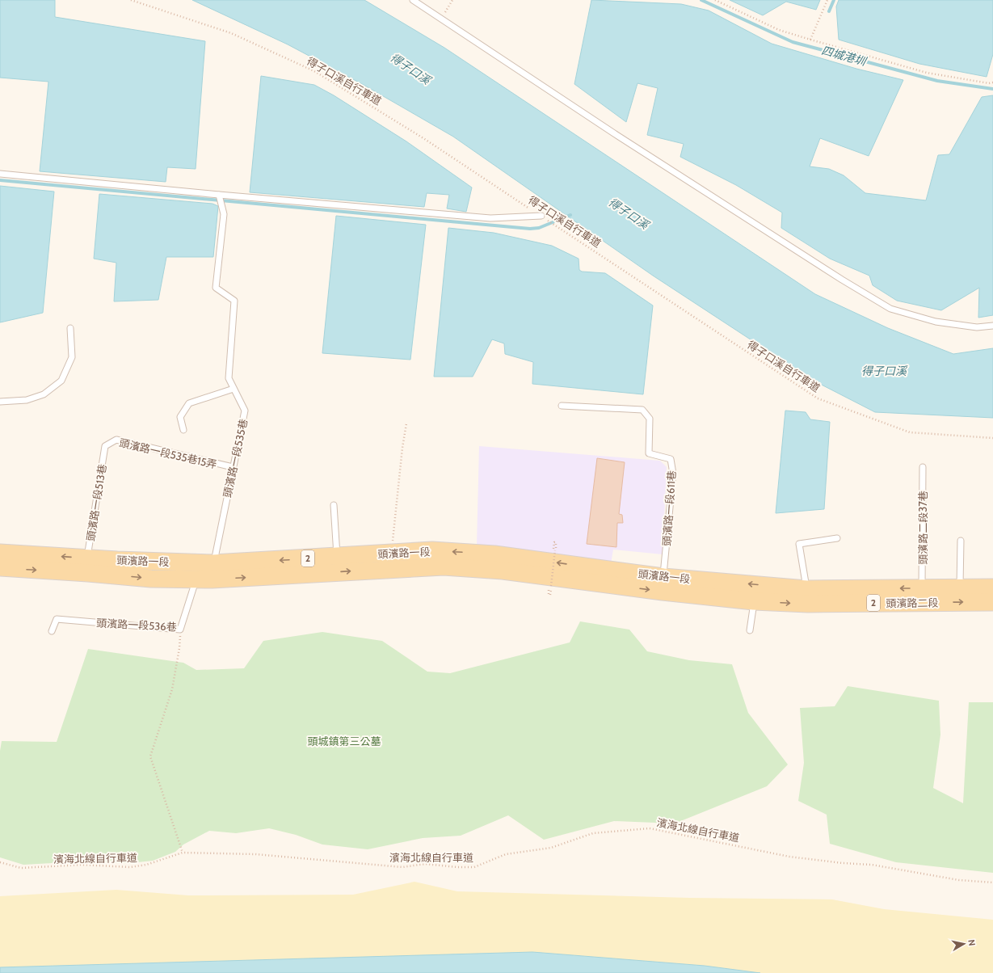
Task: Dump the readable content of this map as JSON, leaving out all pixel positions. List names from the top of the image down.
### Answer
{
  "streets": {
    "main road": ["頭濱路一段", "2", "頭濱路二段"],
    "lane": [
      "頭濱路一段535巷15弄",
      "頭濱路一段535巷",
      "頭濱路一段513巷",
      "頭濱路一段611巷",
      "頭濱路二段37巷",
      "頭濱路一段536巷"
    ],
    "path": ["得子口溪自行車道", "濱海北線自行車道"]
  },
  "crossings": [
    ["頭濱路一段535巷15弄", "頭濱路一段535巷"],
    ["頭濱路一段535巷15弄", "頭濱路一段513巷"],
    ["頭濱路一段535巷", "頭濱路一段"],
    ["頭濱路一段535巷", "頭濱路一段536巷"],
    ["頭濱路一段513巷", "頭濱路一段"],
    ["頭濱路一段611巷", "頭濱路一段"],
    ["頭濱路二段37巷", "頭濱路二段"],
    ["頭濱路一段", "頭濱路二段"],
    ["頭濱路一段", "頭濱路一段536巷"]
  ],
  "water": ["四城港圳", "得子口溪"],
  "parks": ["頭城鎮第三公墓"],
  "north": "right"
}
